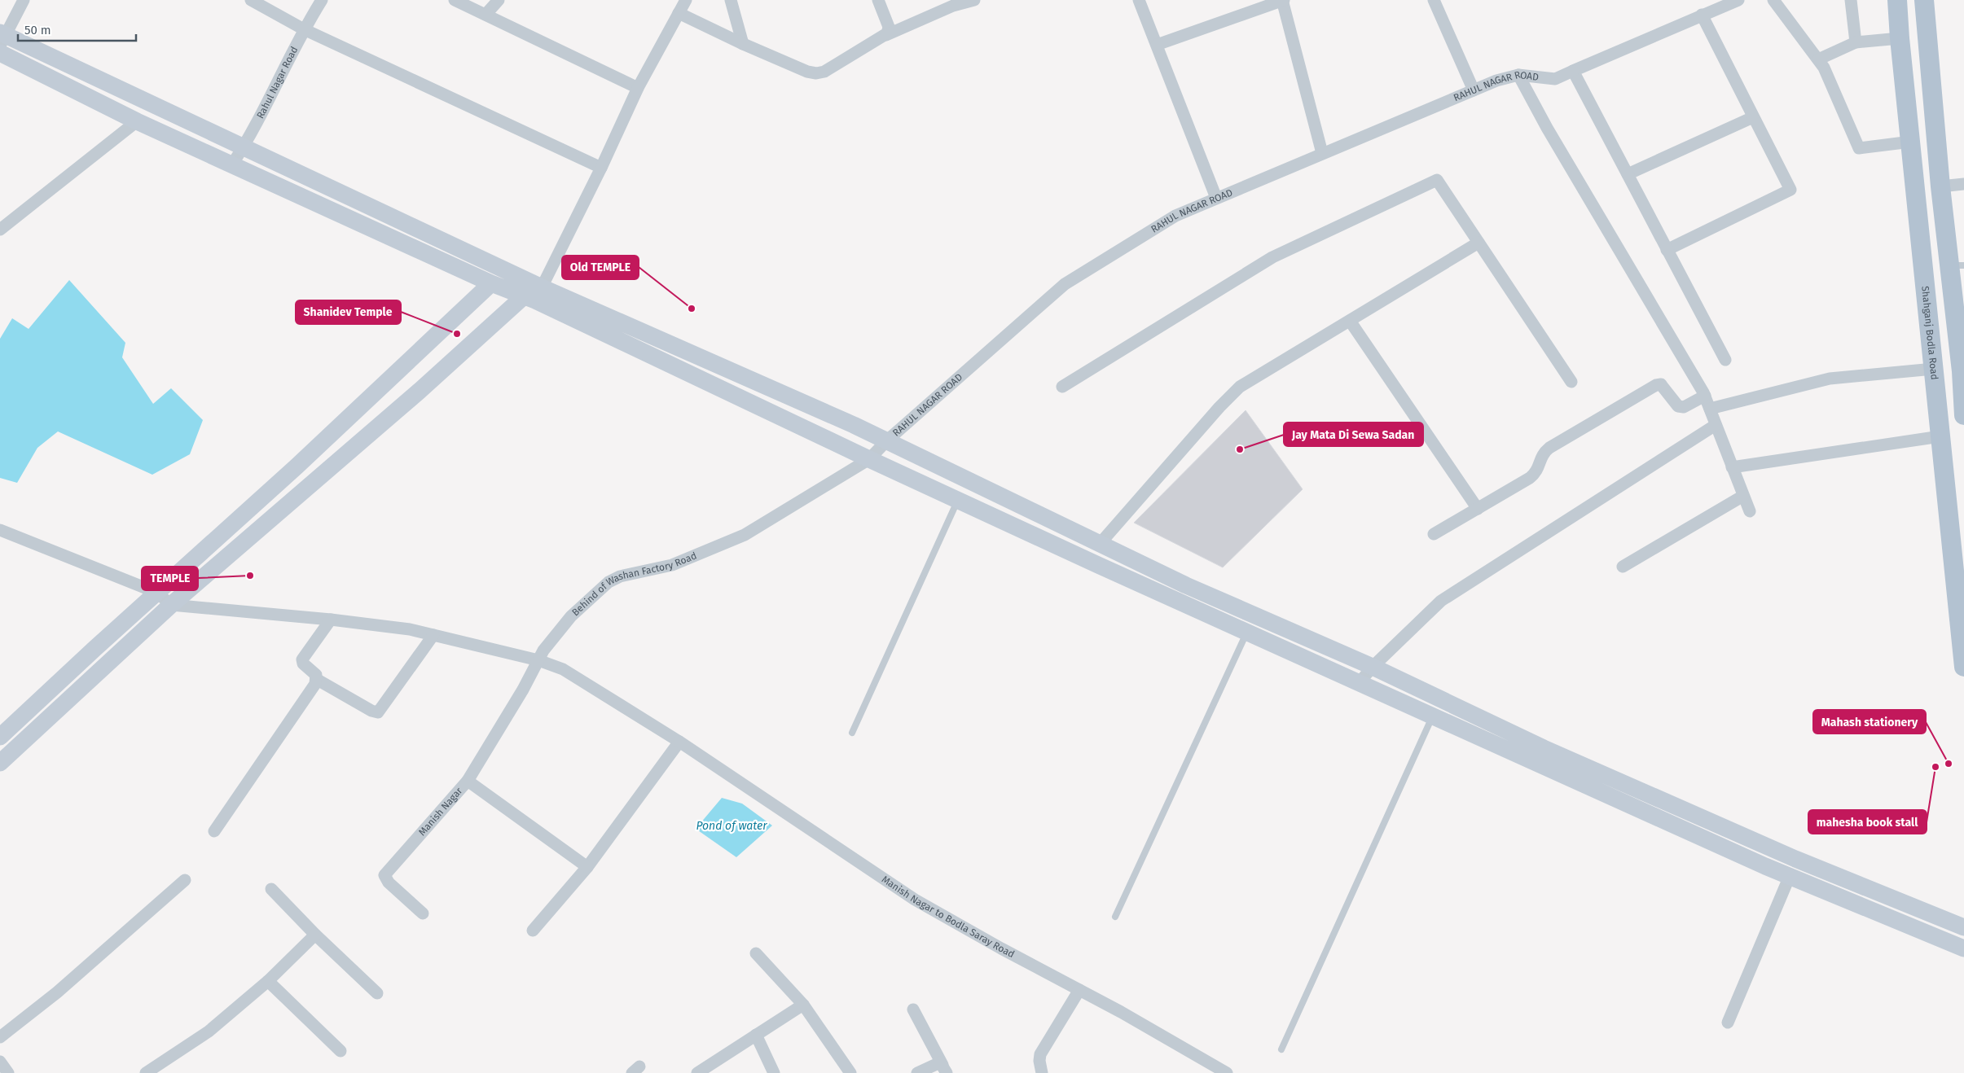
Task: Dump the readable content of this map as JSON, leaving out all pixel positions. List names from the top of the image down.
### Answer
{
  "streets": {
    "main road": ["Shahganj Bodla Road"],
    "street": [
      "Rahul Nagar Road",
      "RAHUL NAGAR ROAD",
      "Behind of Washan Factory Road",
      "Manish Nagar",
      "Manish Nagar to Bodla Saray Road"
    ]
  },
  "crossings": [
    ["RAHUL NAGAR ROAD", "Behind of Washan Factory Road"],
    ["Behind of Washan Factory Road", "Manish Nagar"],
    ["Behind of Washan Factory Road", "Manish Nagar to Bodla Saray Road"]
  ],
  "water": ["Pond of water"],
  "places": [
    "Old TEMPLE",
    "Shanidev Temple",
    "Jay Mata Di Sewa Sadan",
    "TEMPLE",
    "Mahash stationery",
    "mahesha book stall"
  ],
  "scale_bar": "50 m"
}
